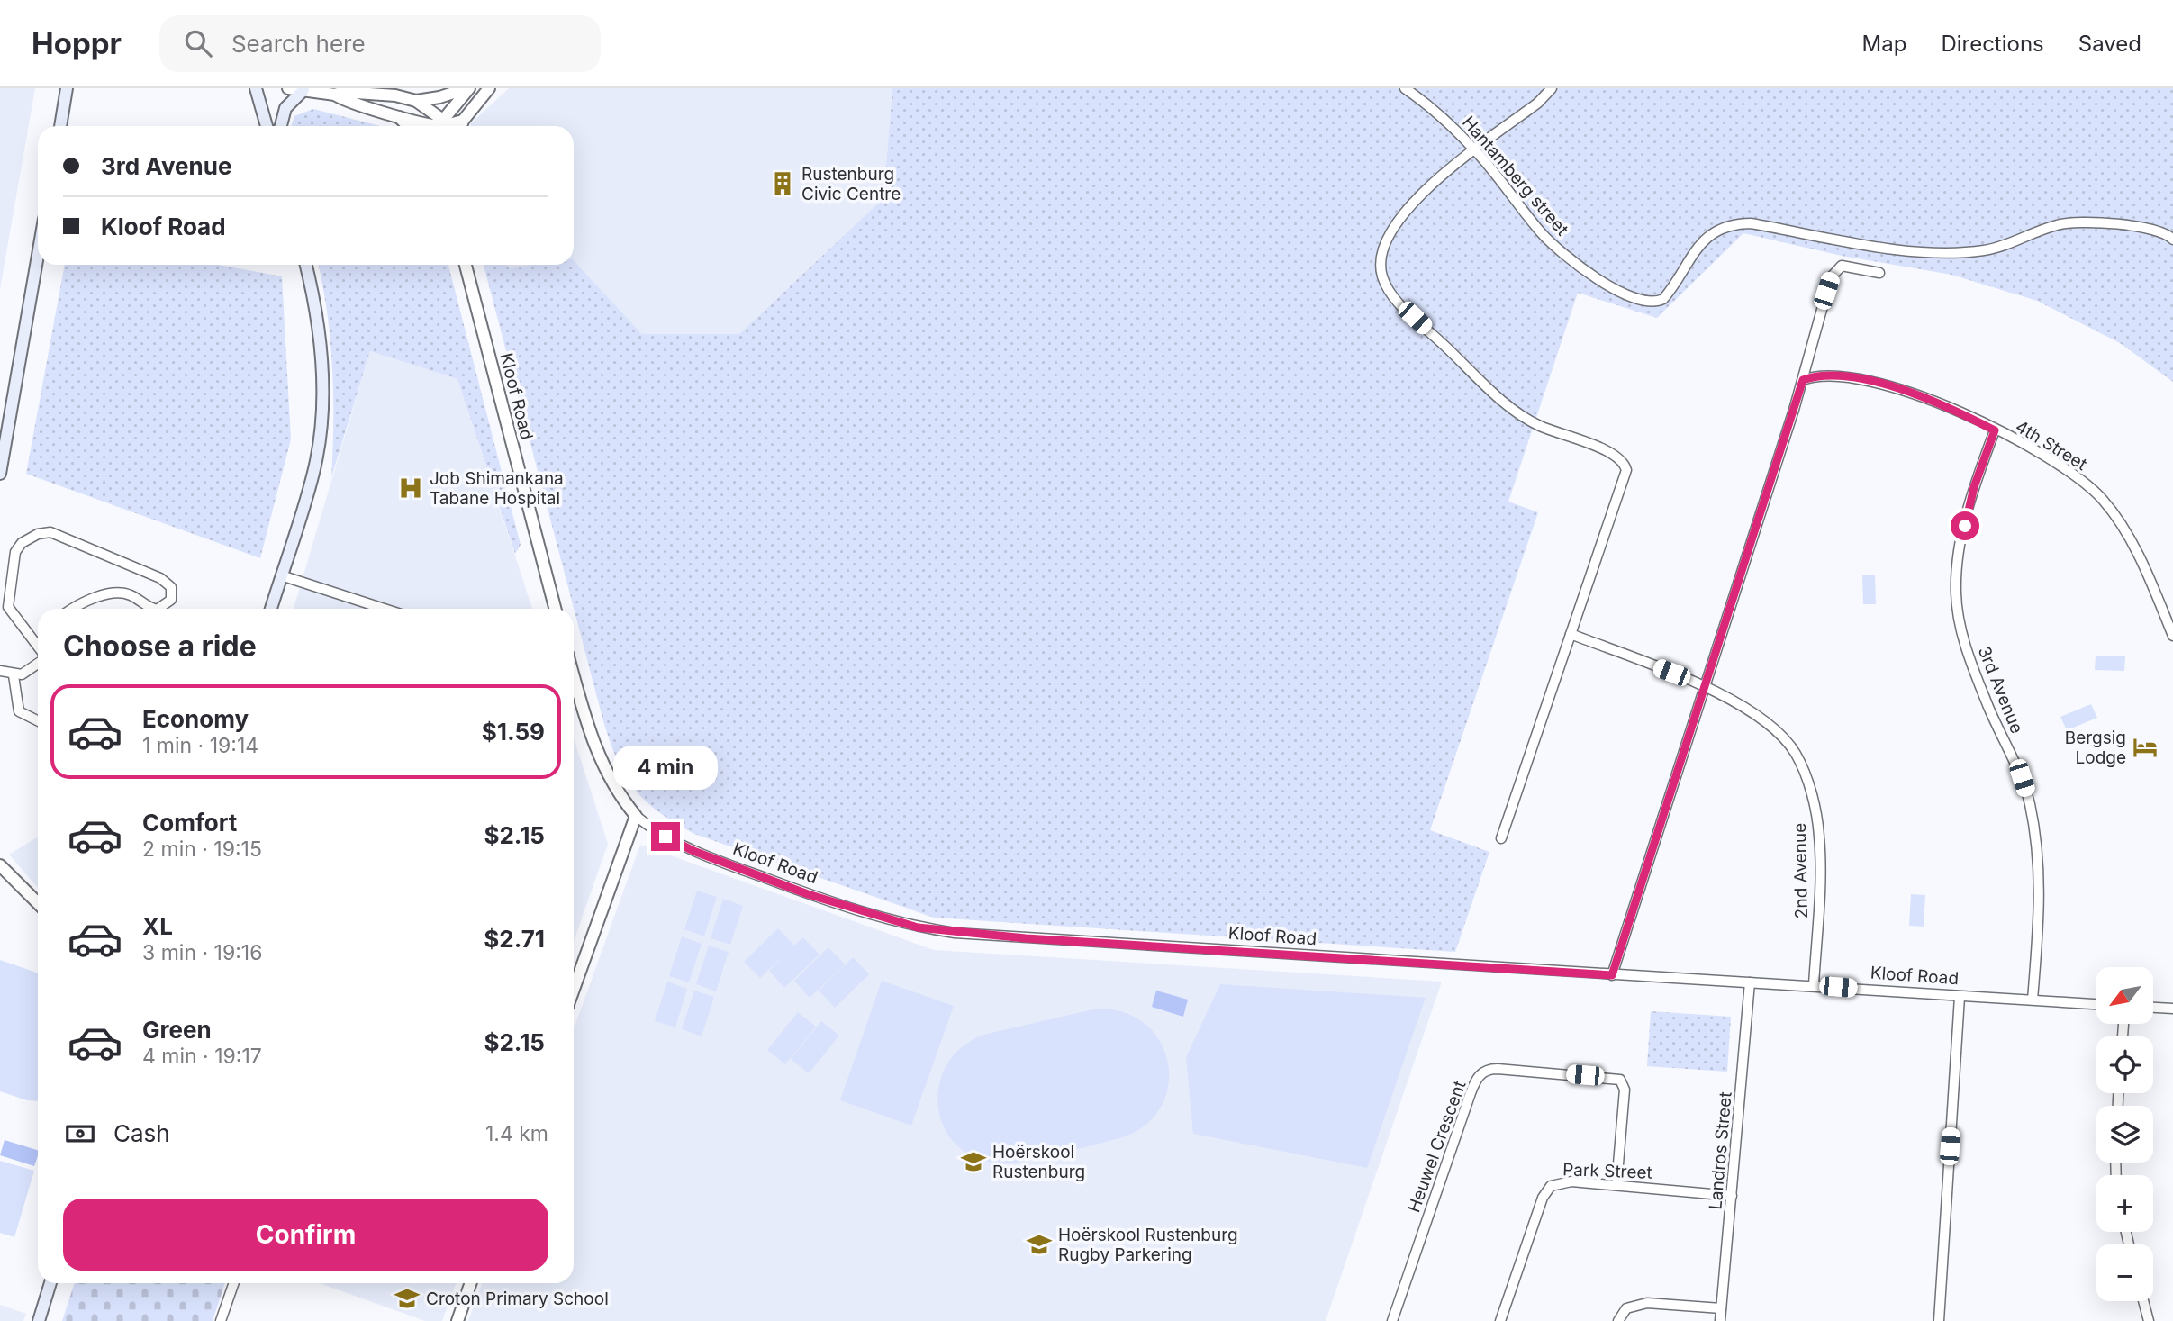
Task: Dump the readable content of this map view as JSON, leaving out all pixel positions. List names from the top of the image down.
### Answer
{
  "streets": {
    "street": [
      "Hantamberg street",
      "Kloof Road",
      "4th Street",
      "3rd Avenue",
      "2nd Avenue",
      "Heuwel Crescent",
      "Landros Street",
      "Park Street"
    ]
  },
  "crossings": [
    ["Kloof Road", "3rd Avenue"],
    ["Kloof Road", "2nd Avenue"],
    ["Kloof Road", "Landros Street"],
    ["4th Street", "3rd Avenue"],
    ["Heuwel Crescent", "Park Street"],
    ["Landros Street", "Park Street"]
  ],
  "places": {
    "building": ["Rustenburg Civic Centre"],
    "hospital": ["Job Shimankana Tabane Hospital"],
    "hotel": ["Bergsig Lodge"],
    "school or university": ["Hoërskool Rustenburg", "Hoërskool Rustenburg Rugby Parkering", "Croton Primary School"]
  },
  "north": "bottom left",
  "page": {
    "header": "Hoppr",
    "search": "Search here",
    "nav": ["Map", "Directions", "Saved"],
    "banner": ["3rd Avenue", "Kloof Road"],
    "heading": "Choose a ride",
    "list": [
      {
        "name": "Economy",
        "note": "1 min · 19:14",
        "value": "$1.59"
      },
      {
        "name": "Comfort",
        "note": "2 min · 19:15",
        "value": "$2.15"
      },
      {
        "name": "XL",
        "note": "3 min · 19:16",
        "value": "$2.71"
      },
      {
        "name": "Green",
        "note": "4 min · 19:17",
        "value": "$2.15"
      }
    ],
    "bubble": "4 min",
    "map_buttons": ["+", "−"],
    "pay": ["Cash", "1.4 km"],
    "buttons": "Confirm"
  }
}
